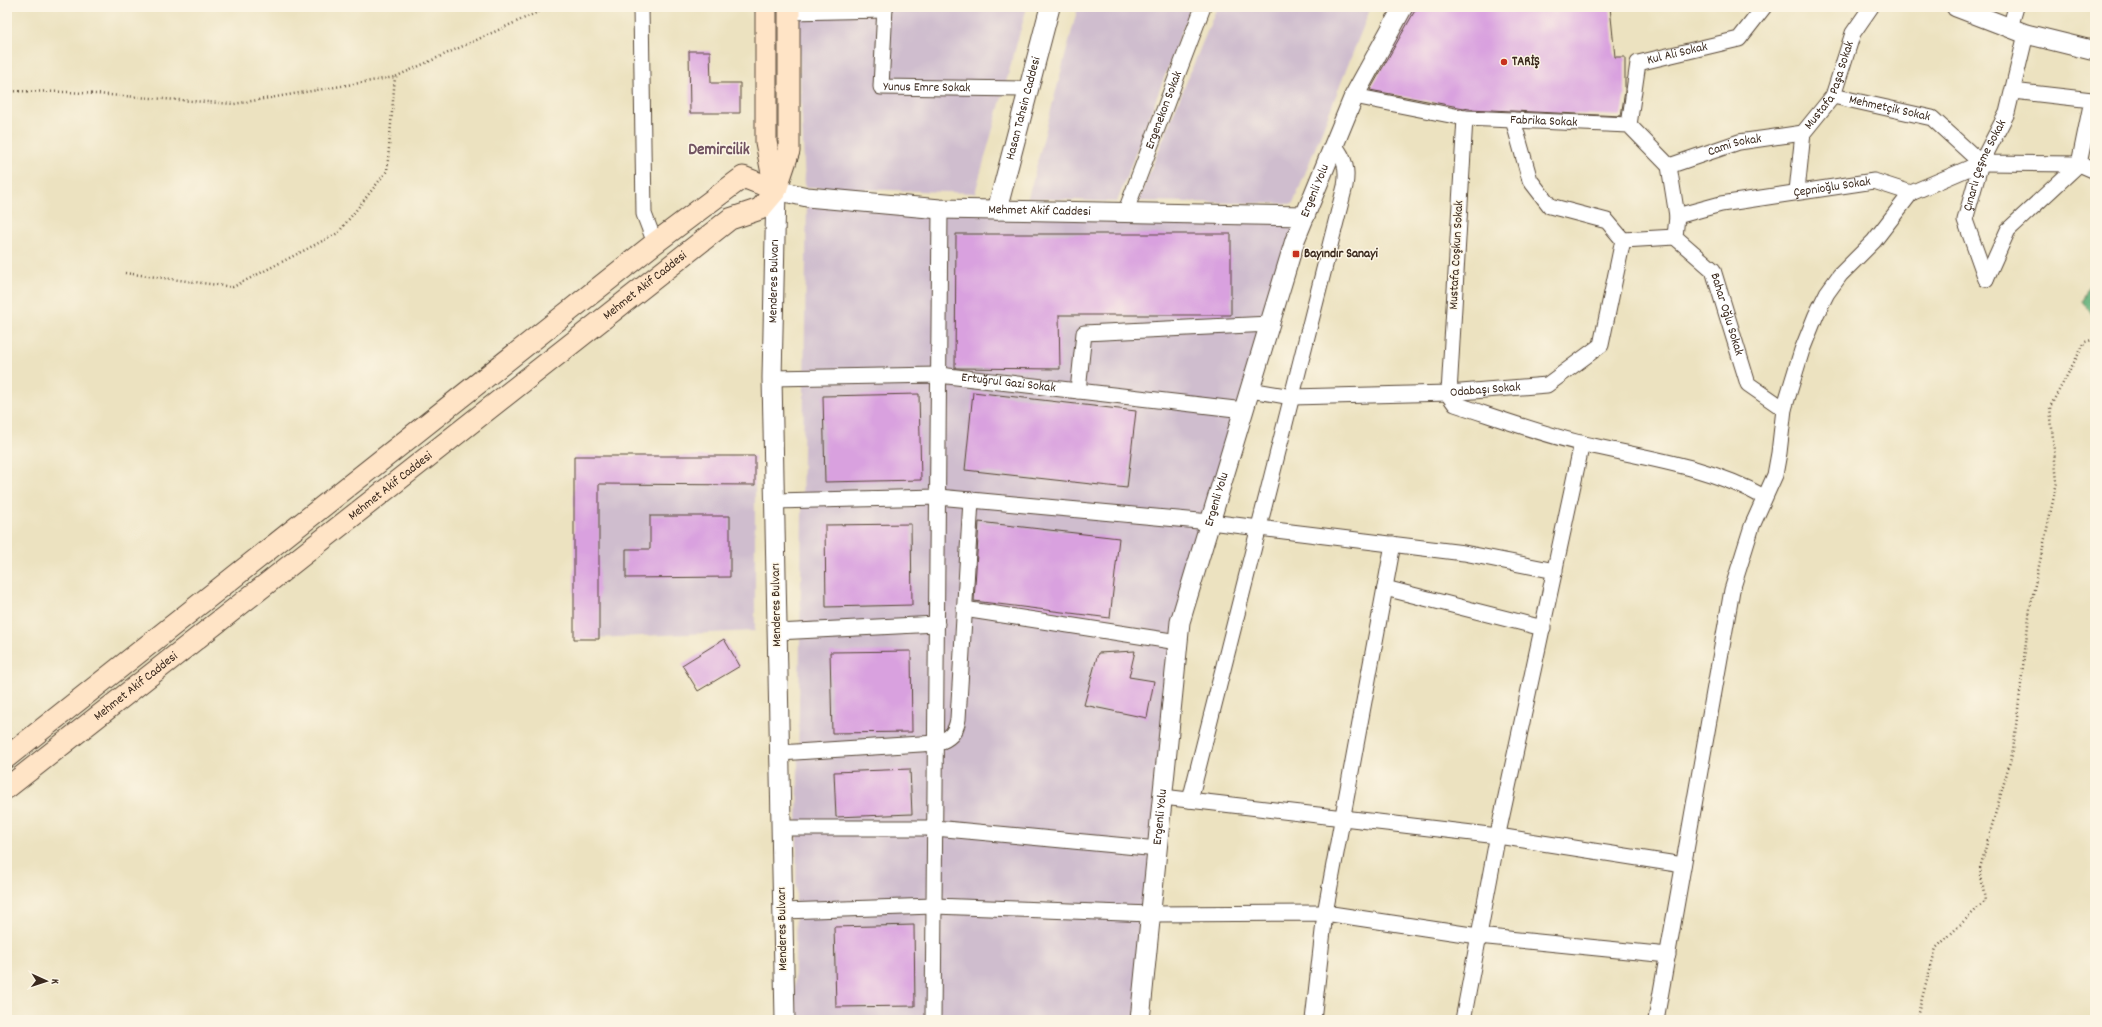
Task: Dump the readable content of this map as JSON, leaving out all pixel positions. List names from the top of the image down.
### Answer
{
  "streets": {
    "main road": ["Mehmet Akif Caddesi", "Menderes Bulvarı"],
    "street": [
      "Kul Ali Sokak",
      "Mustafa Paşa Sokak",
      "Yunus Emre Sokak",
      "Hasan Tahsin Caddesi",
      "Mehmetçik Sokak",
      "Ergenekon Sokak",
      "Fabrika Sokak",
      "Cami Sokak",
      "Çınarlı Çeşme Sokak",
      "Çepnioğlu Sokak",
      "Ergenli Yolu",
      "Mustafa Coşkun Sokak",
      "Bahar Oğlu Sokak",
      "Ertuğrul Gazi Sokak",
      "Odabaşı Sokak"
    ]
  },
  "crossings": [
    ["Kul Ali Sokak", "Fabrika Sokak"],
    ["Mustafa Paşa Sokak", "Mehmetçik Sokak"],
    ["Mustafa Paşa Sokak", "Cami Sokak"],
    ["Mustafa Paşa Sokak", "Çepnioğlu Sokak"],
    ["Yunus Emre Sokak", "Hasan Tahsin Caddesi"],
    ["Hasan Tahsin Caddesi", "Mehmet Akif Caddesi"],
    ["Mehmetçik Sokak", "Çınarlı Çeşme Sokak"],
    ["Ergenekon Sokak", "Mehmet Akif Caddesi"],
    ["Fabrika Sokak", "Ergenli Yolu"],
    ["Fabrika Sokak", "Mustafa Coşkun Sokak"],
    ["Ergenli Yolu", "Mehmet Akif Caddesi"],
    ["Ergenli Yolu", "Ertuğrul Gazi Sokak"],
    ["Ergenli Yolu", "Odabaşı Sokak"],
    ["Mehmet Akif Caddesi", "Menderes Bulvarı"],
    ["Mustafa Coşkun Sokak", "Odabaşı Sokak"],
    ["Menderes Bulvarı", "Ertuğrul Gazi Sokak"]
  ],
  "districts": ["Demircilik"],
  "places": {
    "other": ["TARİŞ"],
    "transit": ["Bayındır Sanayi"]
  },
  "north": "right"
}
